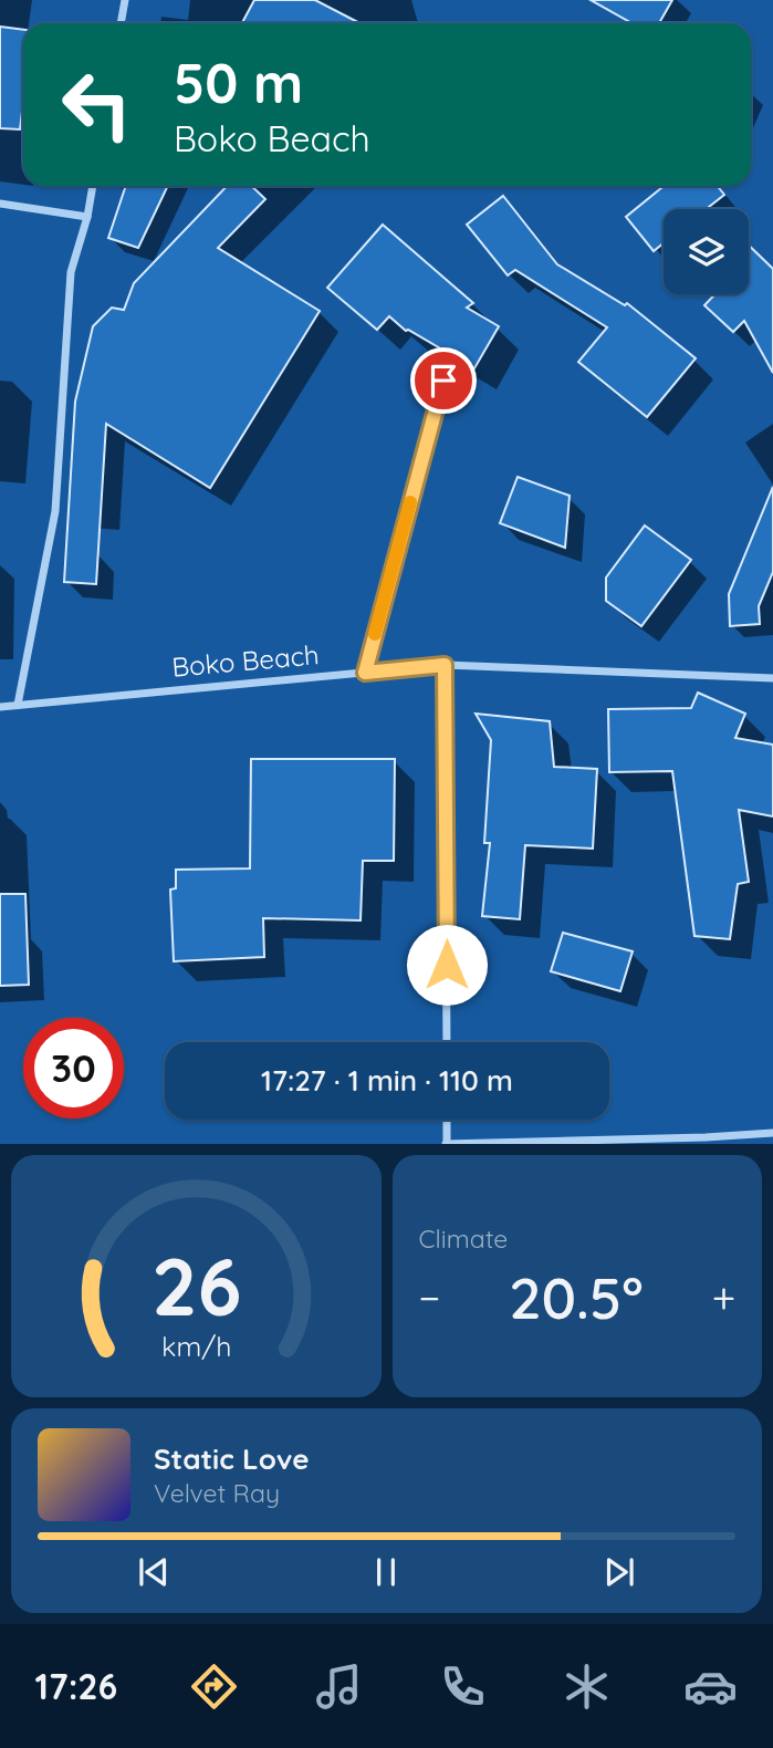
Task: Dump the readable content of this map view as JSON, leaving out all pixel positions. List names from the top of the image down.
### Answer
{
  "streets": {
    "street": ["Boko Beach"]
  },
  "page": {
    "turn": ["50 m", "Boko Beach"],
    "limit": "30",
    "trip": "17:27 · 1 min · 110 m",
    "tile": "Climate",
    "heat": ["−", "20.5°", "+"],
    "song": ["Static Love", "Velvet Ray"],
    "tabs": "17:26",
    "gauge": ["26", "km/h"]
  }
}
